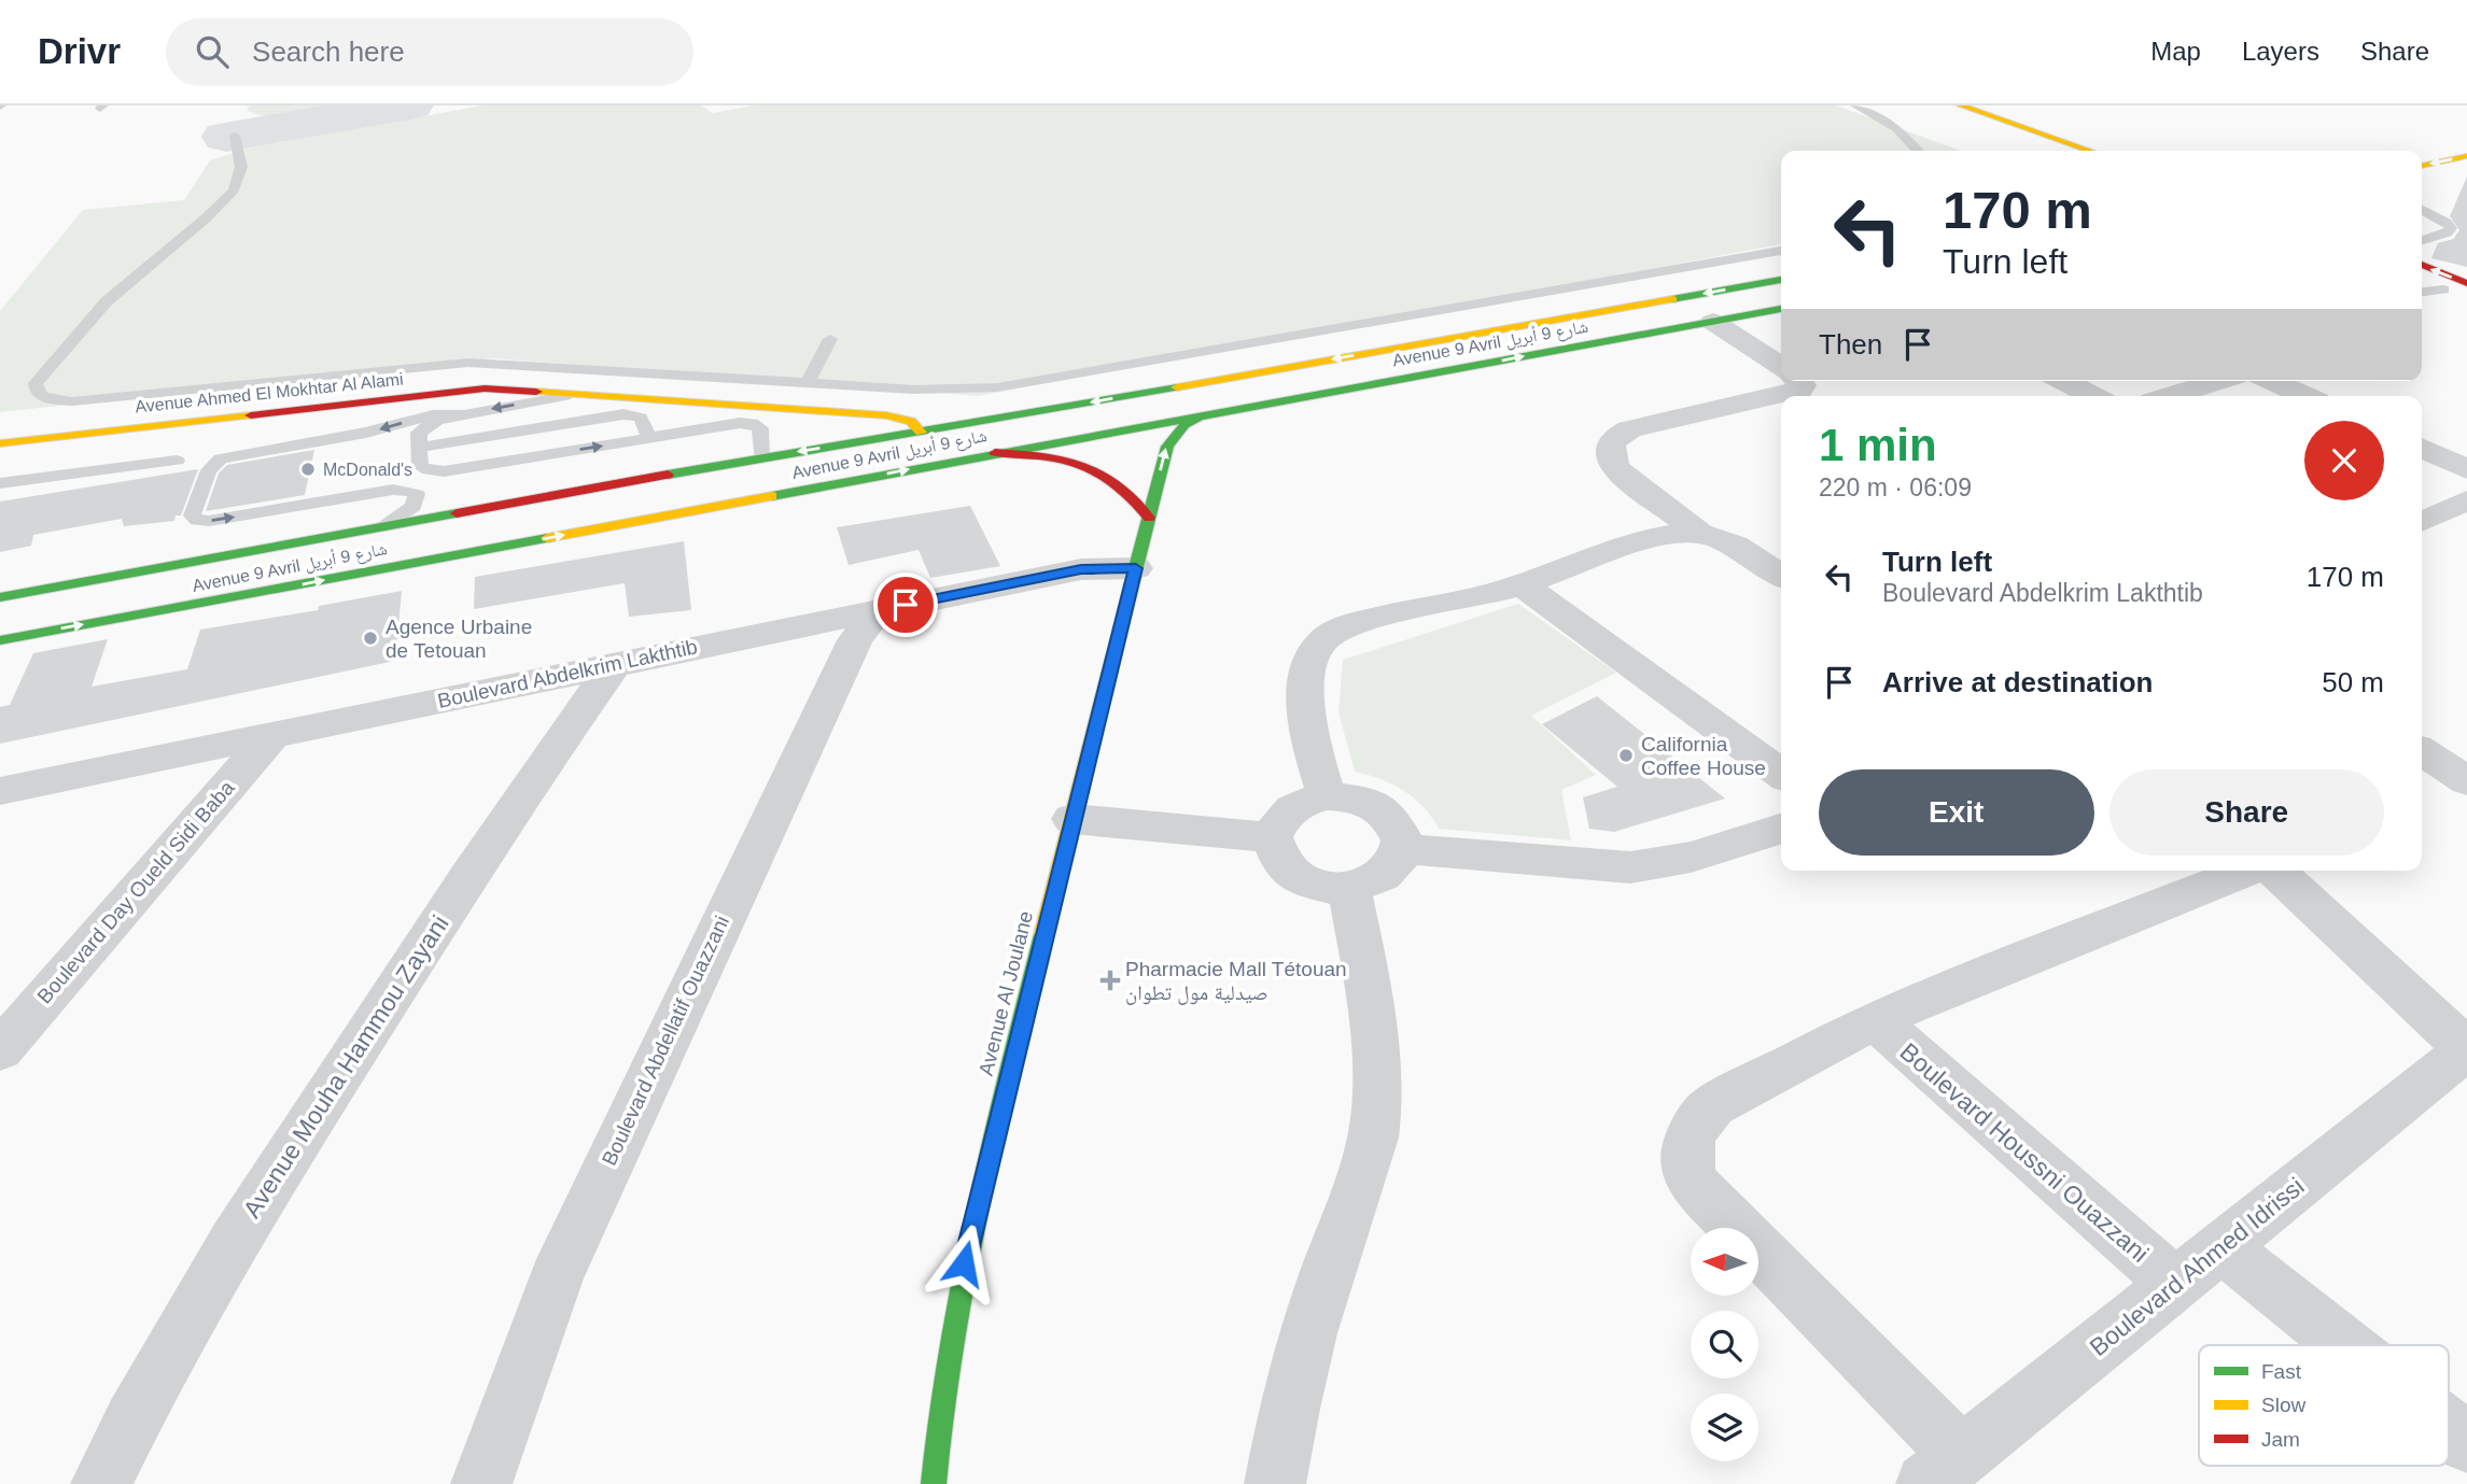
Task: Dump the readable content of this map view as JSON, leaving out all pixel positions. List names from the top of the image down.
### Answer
{
  "streets": {
    "main road": ["Avenue 9 Avril شارع 9 أبريل", "Avenue Ahmed El Mokhtar Al Alami", "Avenue Al Joulane"],
    "street": [
      "Boulevard Abdelkrim Lakthtib",
      "Boulevard Day Oueld Sidi Baba",
      "Boulevard Abdellatif Ouazzani",
      "Avenue Mouha Hammou Zayani",
      "Boulevard Houssni Ouazzani",
      "Boulevard Ahmed Idrissi"
    ]
  },
  "crossings": [
    ["Avenue 9 Avril شارع 9 أبريل", "Avenue Ahmed El Mokhtar Al Alami"],
    ["Avenue 9 Avril شارع 9 أبريل", "Avenue Al Joulane"],
    ["Boulevard Abdelkrim Lakthtib", "Boulevard Day Oueld Sidi Baba"],
    ["Boulevard Abdelkrim Lakthtib", "Avenue Al Joulane"],
    ["Boulevard Abdelkrim Lakthtib", "Boulevard Abdellatif Ouazzani"],
    ["Boulevard Abdelkrim Lakthtib", "Avenue Mouha Hammou Zayani"],
    ["Boulevard Houssni Ouazzani", "Boulevard Ahmed Idrissi"]
  ],
  "places": {
    "other": ["McDonald's", "Agence Urbaine de Tetouan", "California Coffee House"],
    "health": ["Pharmacie Mall Tétouan صيدلية مول تطوان"]
  },
  "legend": ["Fast", "Slow", "Jam"],
  "north": "left",
  "page": {
    "header": "Drivr",
    "search": "Search here",
    "nav": ["Map", "Layers", "Share"],
    "turn": ["170 m", "Turn left"],
    "then": "Then",
    "heading": ["1 min", "220 m · 06:09"],
    "list": [
      {
        "name": "Turn left",
        "note": "Boulevard Abdelkrim Lakthtib",
        "value": "170 m"
      },
      {
        "name": "Arrive at destination",
        "value": "50 m"
      }
    ],
    "buttons": ["Exit", "Share"]
  }
}
